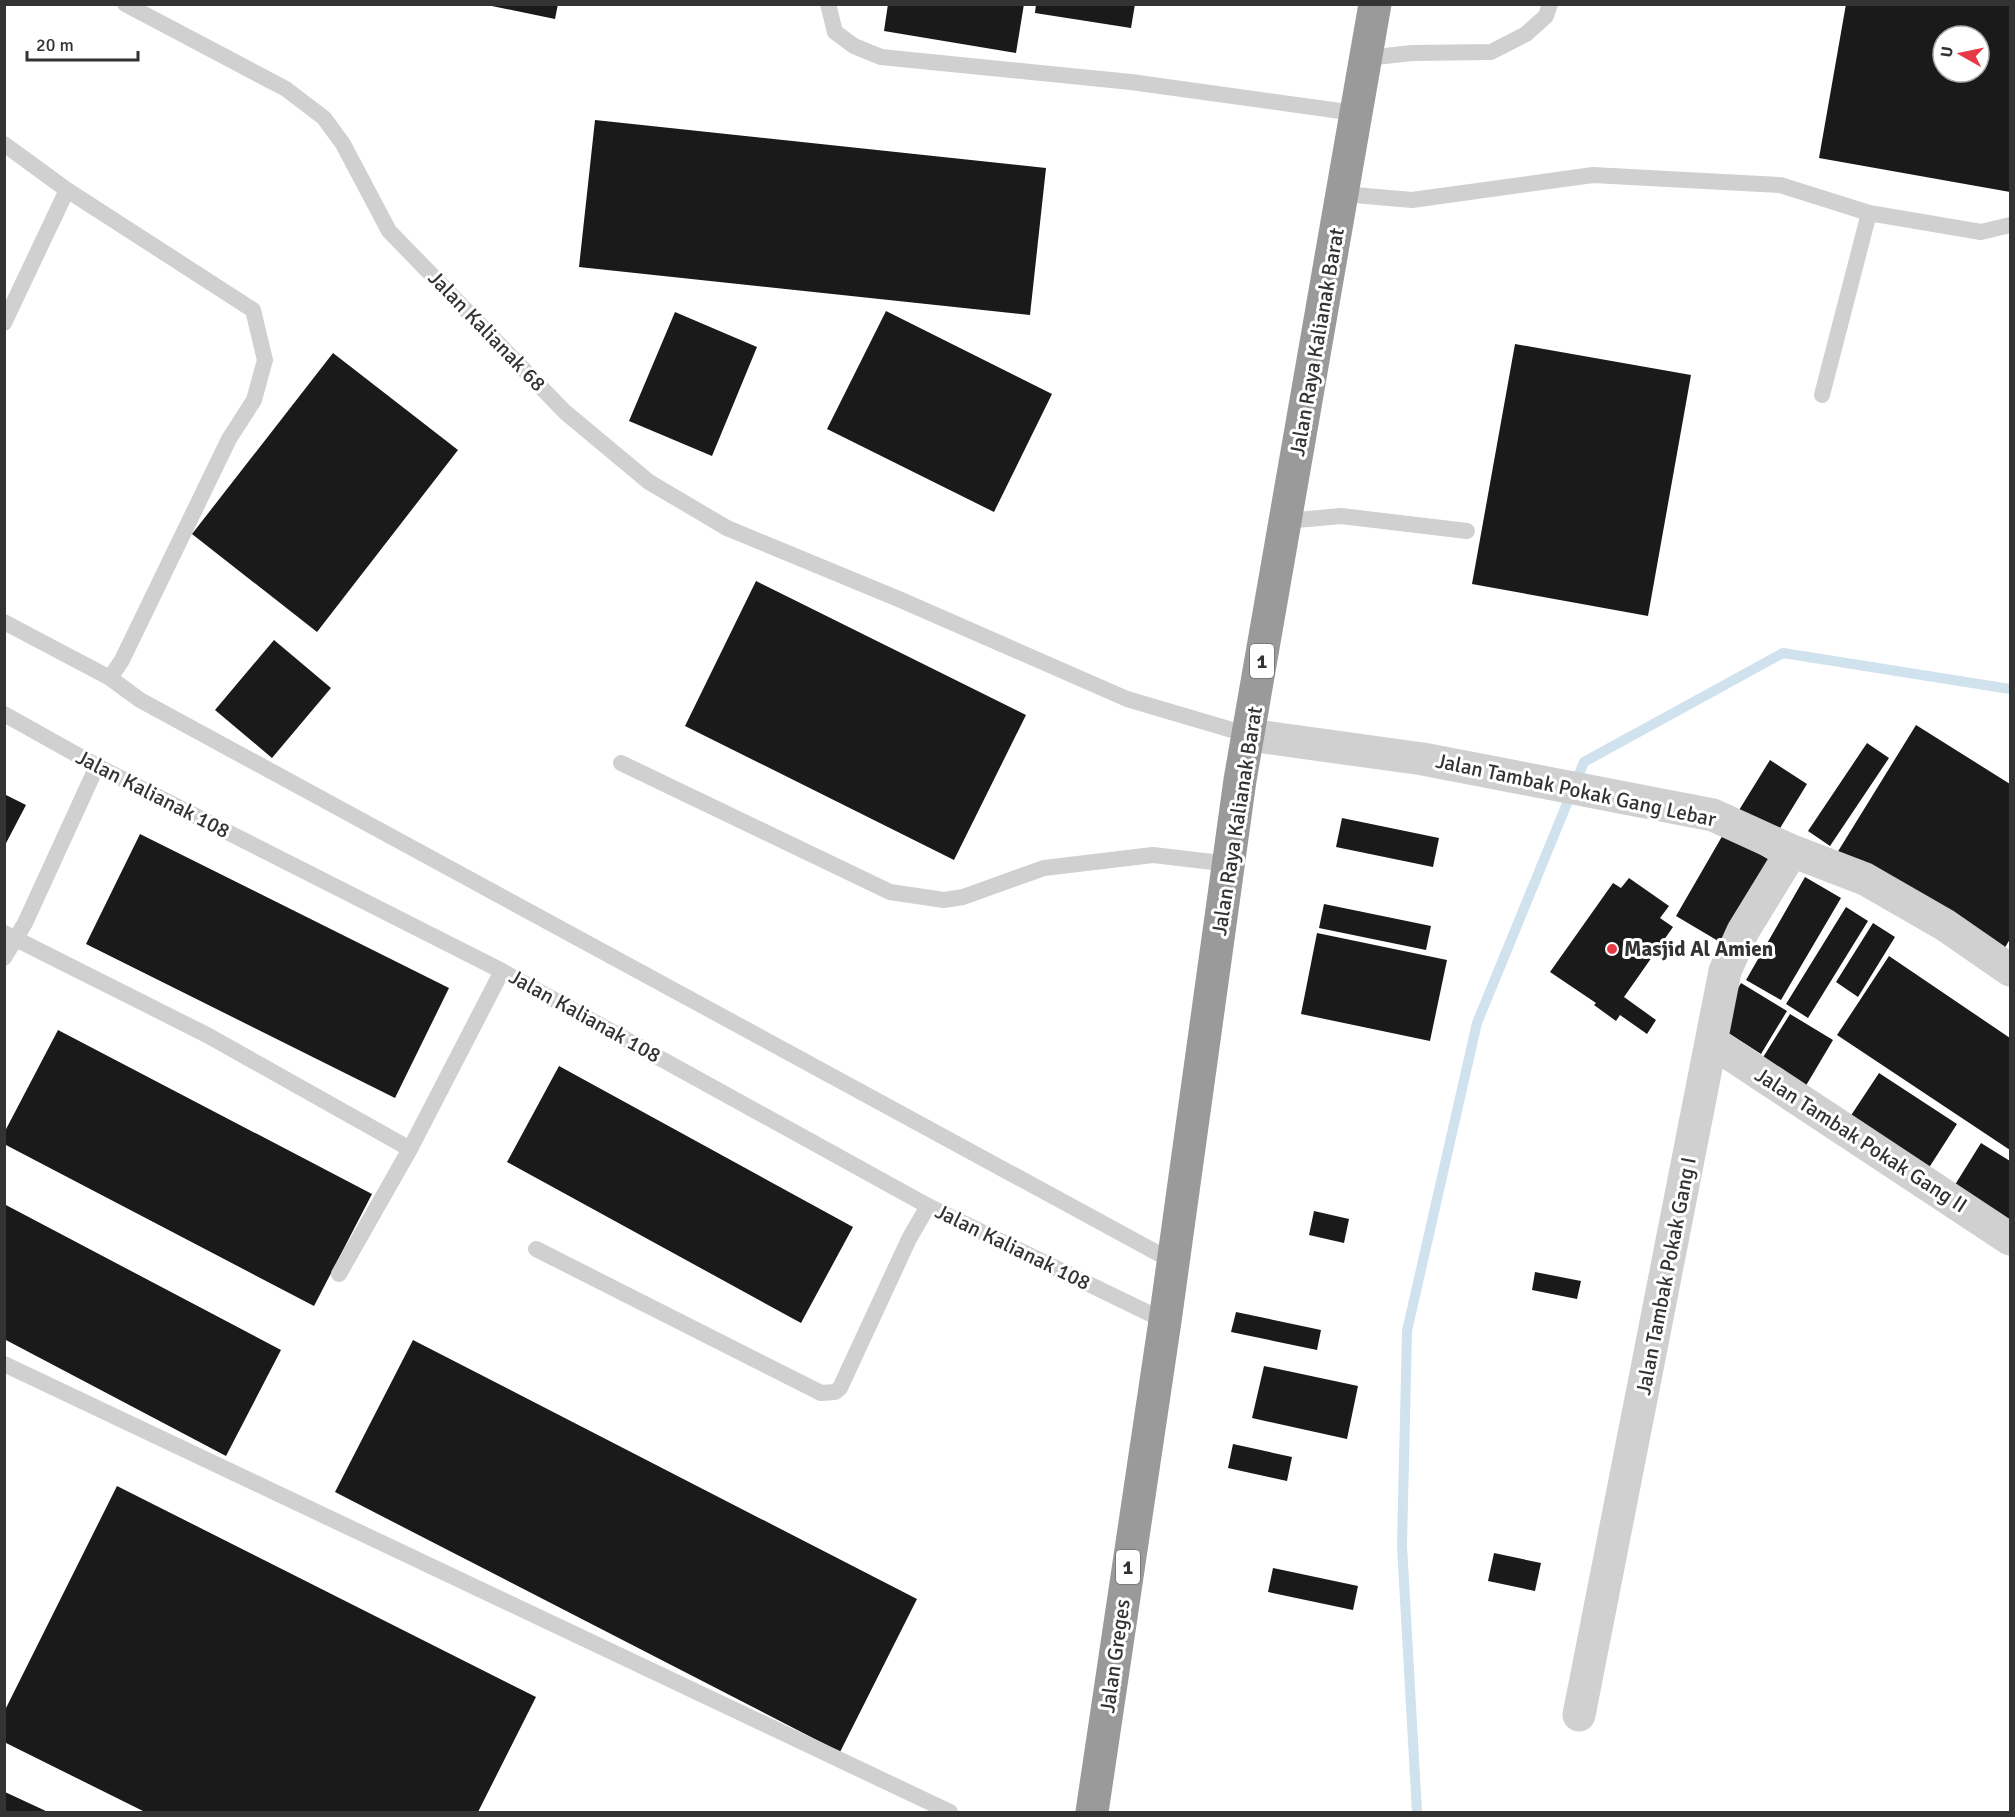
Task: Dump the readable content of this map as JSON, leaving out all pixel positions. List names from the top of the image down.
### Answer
{
  "streets": {
    "highway": ["Jalan Raya Kalianak Barat", "1", "Jalan Greges"],
    "street": ["Jalan Tambak Pokak Gang Lebar", "Jalan Tambak Pokak Gang II", "Jalan Tambak Pokak Gang I"],
    "lane": ["Jalan Kalianak 68", "Jalan Kalianak 108"]
  },
  "crossings": [
    ["Jalan Kalianak 68", "Jalan Raya Kalianak Barat"],
    ["Jalan Kalianak 68", "Jalan Tambak Pokak Gang Lebar"],
    ["Jalan Raya Kalianak Barat", "Jalan Tambak Pokak Gang Lebar"],
    ["Jalan Raya Kalianak Barat", "Jalan Kalianak 108"],
    ["Jalan Raya Kalianak Barat", "Jalan Greges"],
    ["Jalan Tambak Pokak Gang Lebar", "Jalan Tambak Pokak Gang I"],
    ["Jalan Kalianak 108", "Jalan Greges"],
    ["Jalan Tambak Pokak Gang II", "Jalan Tambak Pokak Gang I"]
  ],
  "places": ["Masjid Al Amien"],
  "scale_bar": "20 m",
  "north": "left"
}
